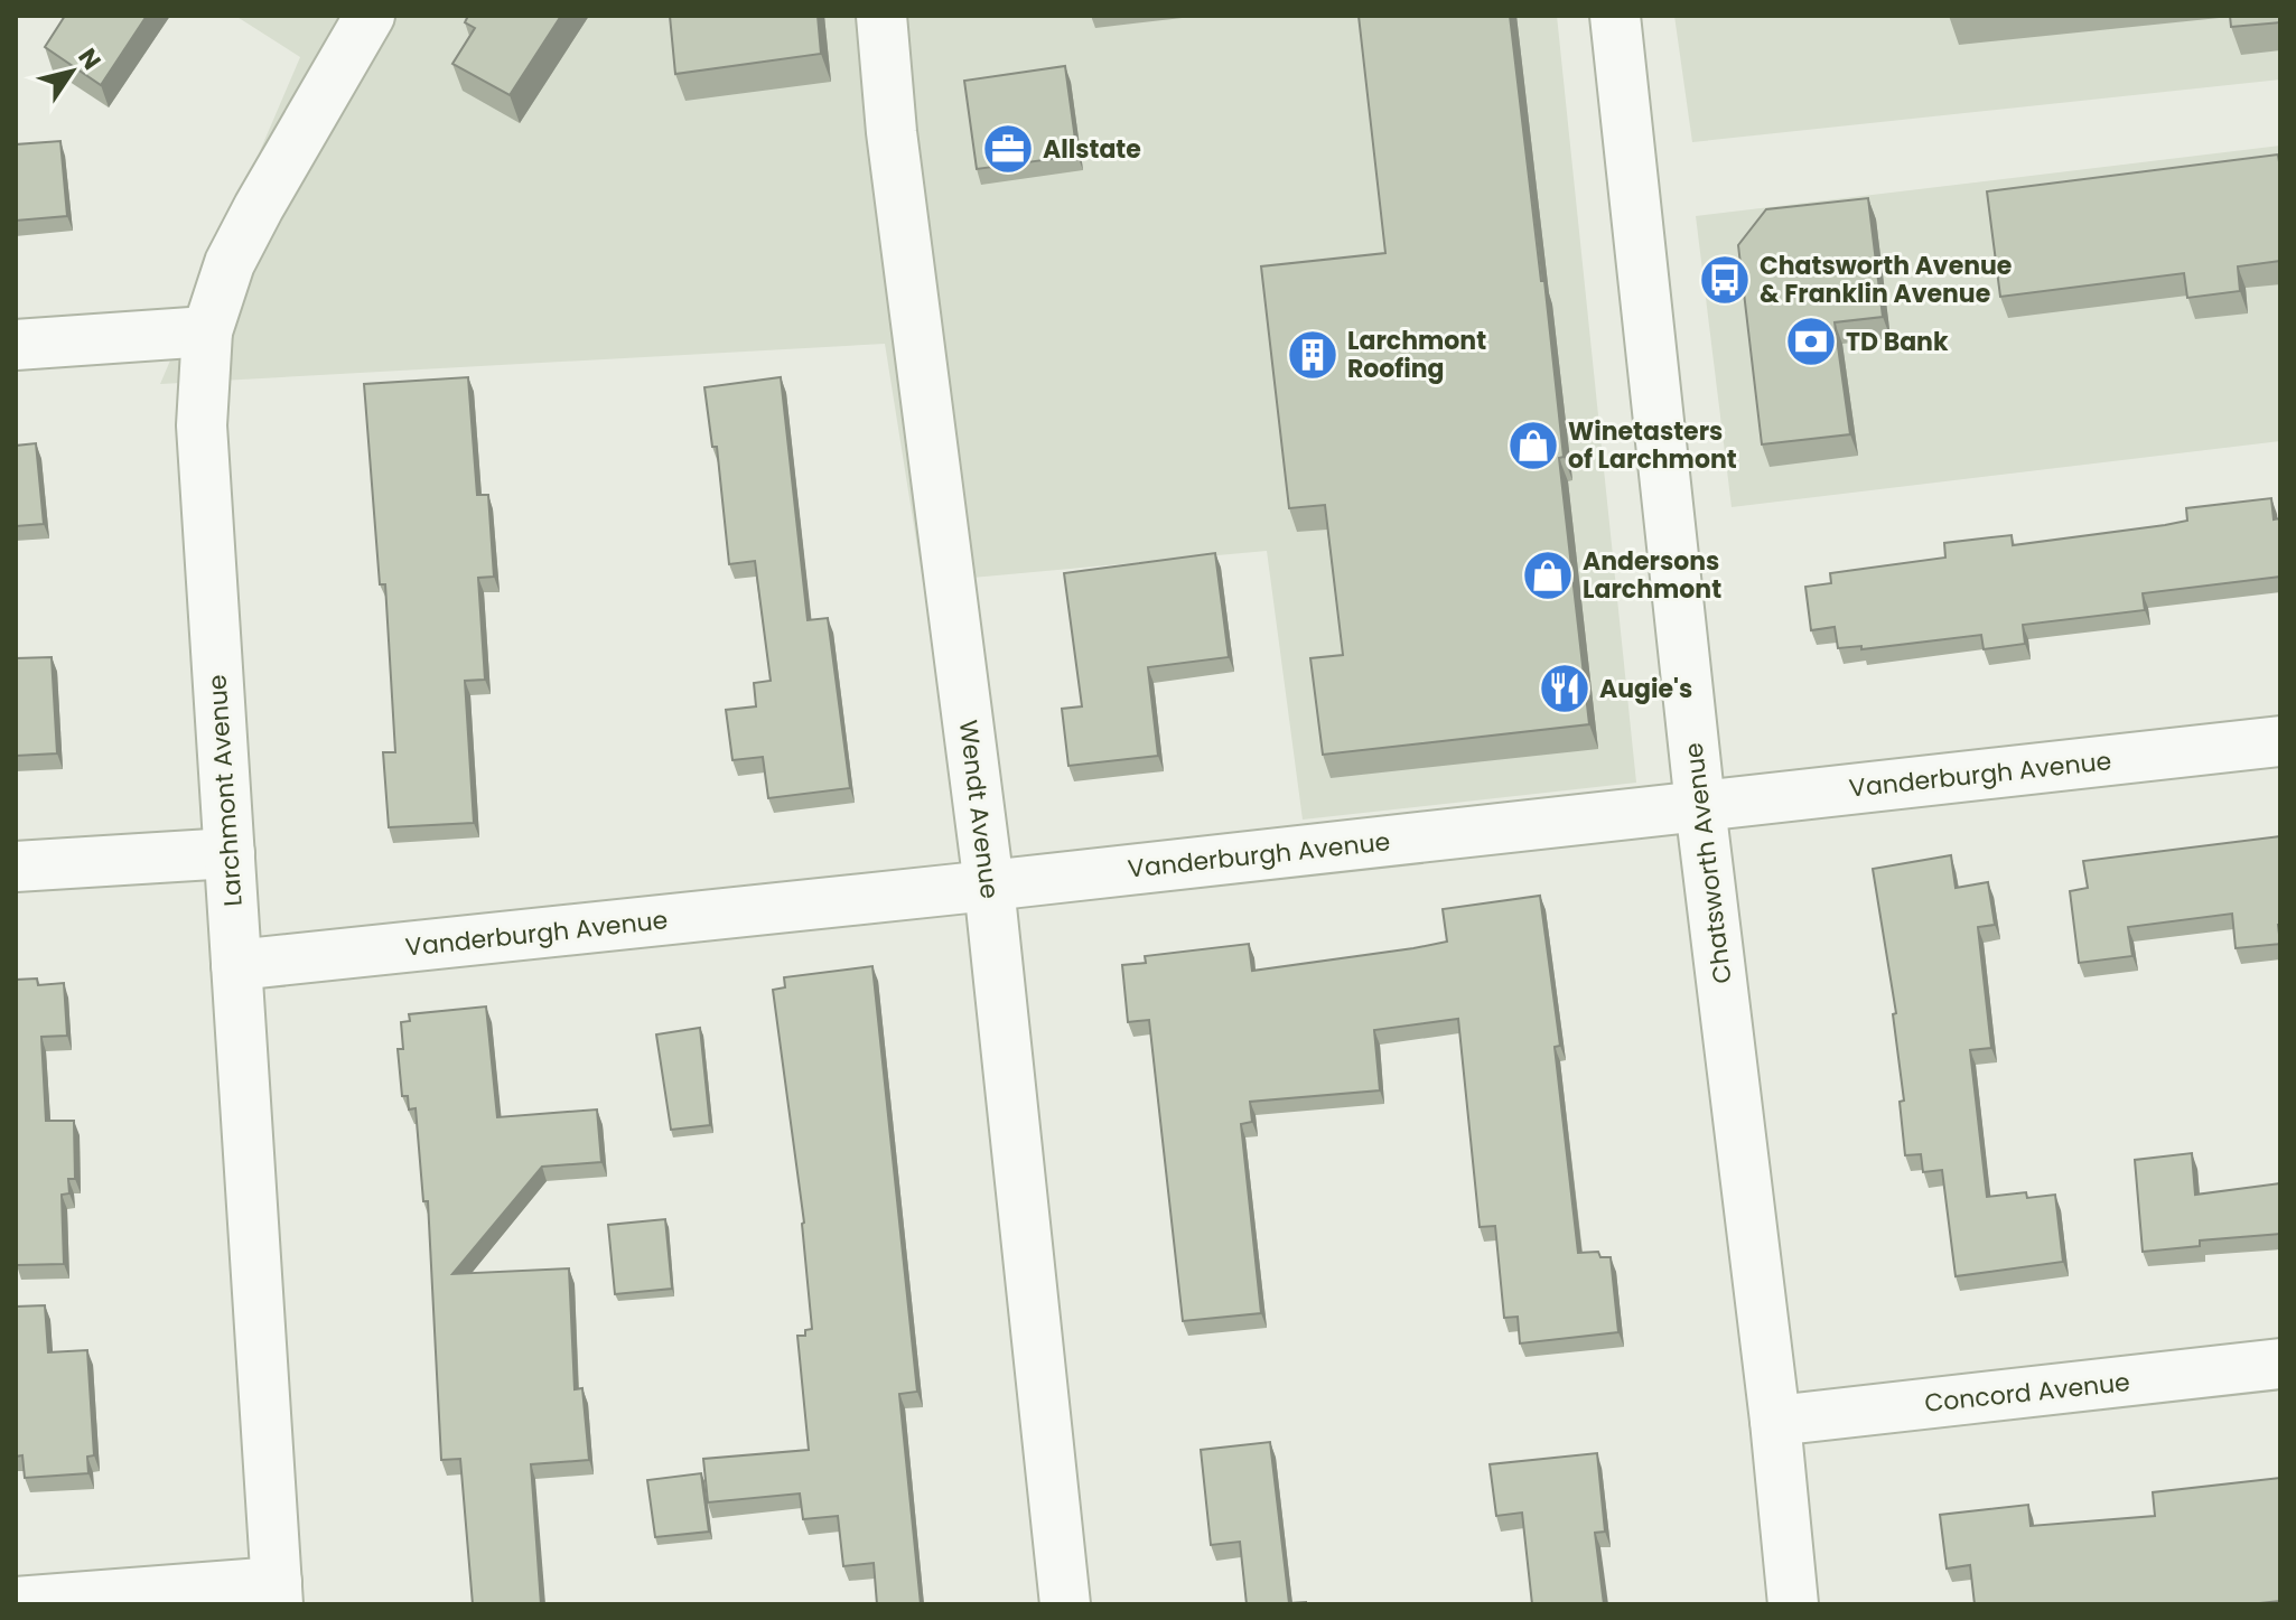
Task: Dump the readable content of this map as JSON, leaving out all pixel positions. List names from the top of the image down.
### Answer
{
  "streets": {
    "street": [
      "Vanderburgh Avenue",
      "Larchmont Avenue",
      "Wendt Avenue",
      "Chatsworth Avenue",
      "Concord Avenue"
    ]
  },
  "crossings": [
    ["Vanderburgh Avenue", "Larchmont Avenue"],
    ["Vanderburgh Avenue", "Wendt Avenue"],
    ["Vanderburgh Avenue", "Chatsworth Avenue"],
    ["Chatsworth Avenue", "Concord Avenue"]
  ],
  "places": {
    "office": ["Allstate"],
    "bus stop": ["Chatsworth Avenue & Franklin Avenue"],
    "bank": ["TD Bank"],
    "building": ["Larchmont Roofing"],
    "shop": ["Winetasters of Larchmont", "Andersons Larchmont"],
    "restaurant": ["Augie's"]
  },
  "north": "top right"
}
